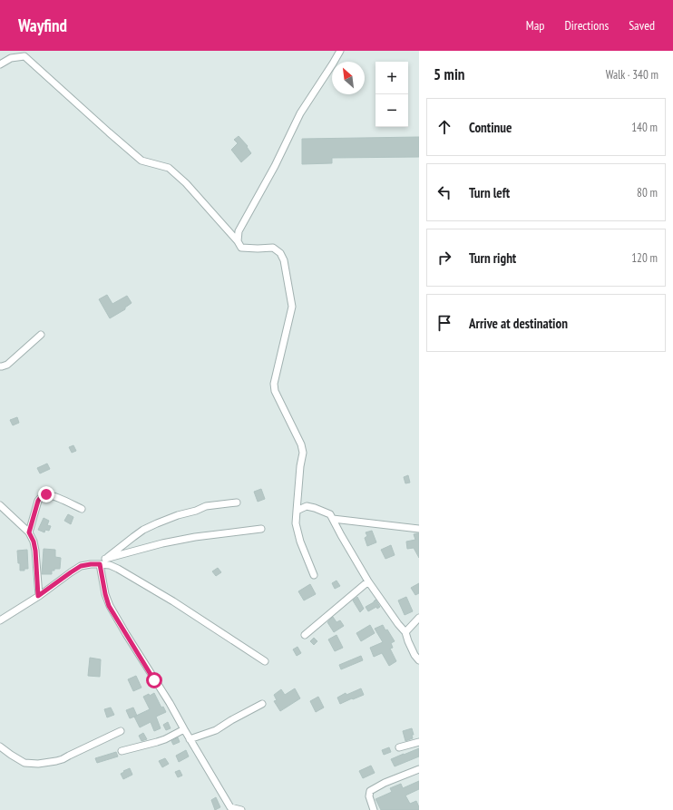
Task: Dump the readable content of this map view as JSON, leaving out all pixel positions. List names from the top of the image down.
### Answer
{
  "north": "top left",
  "page": {
    "header": "Wayfind",
    "nav": ["Map", "Directions", "Saved"],
    "heading": ["5 min", "Walk · 340 m"],
    "map_buttons": ["+", "−"],
    "list": [
      ["Continue", "140 m"],
      ["Turn left", "80 m"],
      ["Turn right", "120 m"],
      "Arrive at destination"
    ]
  }
}
